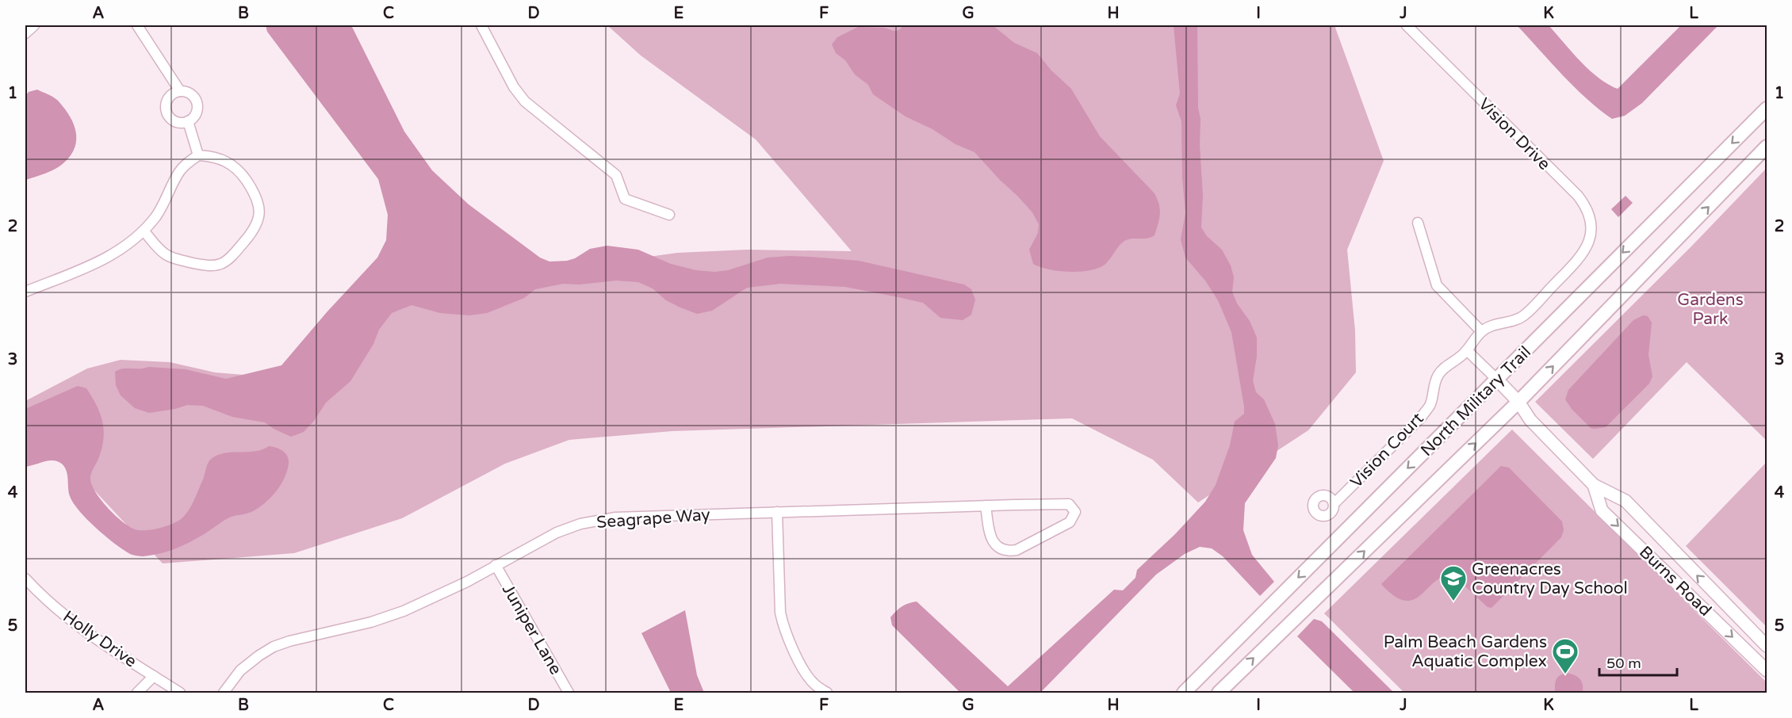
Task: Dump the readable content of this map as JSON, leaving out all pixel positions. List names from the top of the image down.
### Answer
{
  "streets": {
    "main road": ["North Military Trail"],
    "street": [
      "Vision Drive",
      "Vision Court",
      "Seagrape Way",
      "Burns Road",
      "Juniper Lane",
      "Holly Drive"
    ]
  },
  "crossings": [
    ["North Military Trail", "Burns Road"],
    ["Seagrape Way", "Juniper Lane"]
  ],
  "parks": ["Gardens Park"],
  "places": {
    "school or university": ["Greenacres Country Day School"],
    "sports": ["Palm Beach Gardens Aquatic Complex"]
  },
  "scale_bar": "50 m",
  "grid": {
    "columns": [
      "A",
      "B",
      "C",
      "D",
      "E",
      "F",
      "G",
      "H",
      "I",
      "J",
      "K",
      "L"
    ],
    "rows": [
      "1",
      "2",
      "3",
      "4",
      "5"
    ]
  }
}
